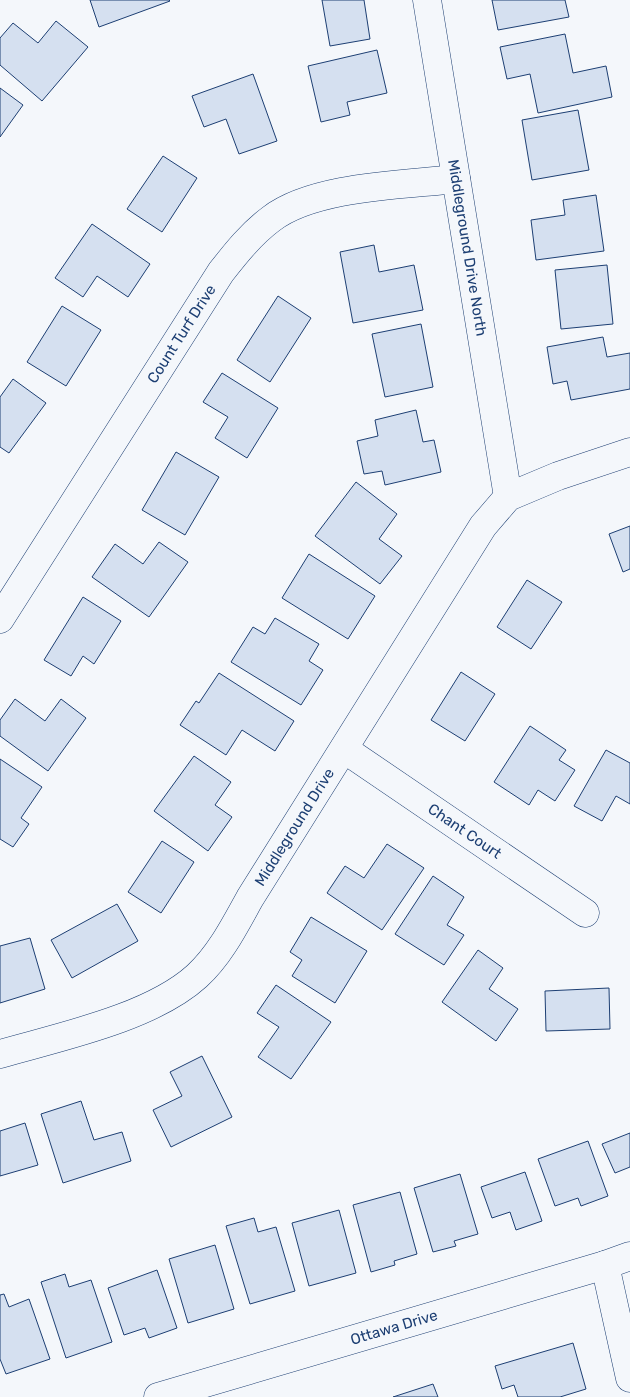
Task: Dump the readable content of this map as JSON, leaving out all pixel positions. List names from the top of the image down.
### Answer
{
  "streets": {
    "street": [
      "Middleground Drive North",
      "Count Turf Drive",
      "Middleground Drive",
      "Chant Court",
      "Ottawa Drive"
    ]
  },
  "crossings": [
    ["Middleground Drive North", "Count Turf Drive"],
    ["Middleground Drive North", "Middleground Drive"],
    ["Middleground Drive", "Chant Court"]
  ]
}
